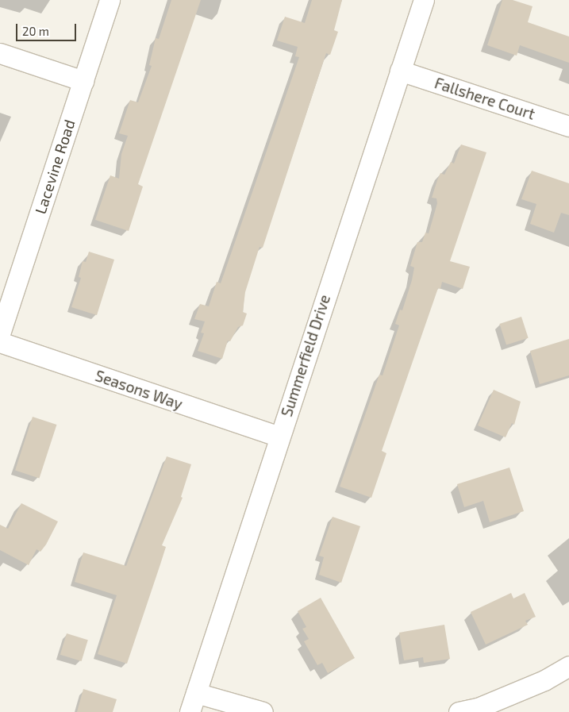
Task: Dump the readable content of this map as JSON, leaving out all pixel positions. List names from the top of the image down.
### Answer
{
  "streets": {
    "street": [
      "Fallshere Court",
      "Lacevine Road",
      "Summerfield Drive",
      "Seasons Way"
    ]
  },
  "crossings": [
    ["Fallshere Court", "Summerfield Drive"],
    ["Summerfield Drive", "Seasons Way"]
  ],
  "scale_bar": "20 m"
}
